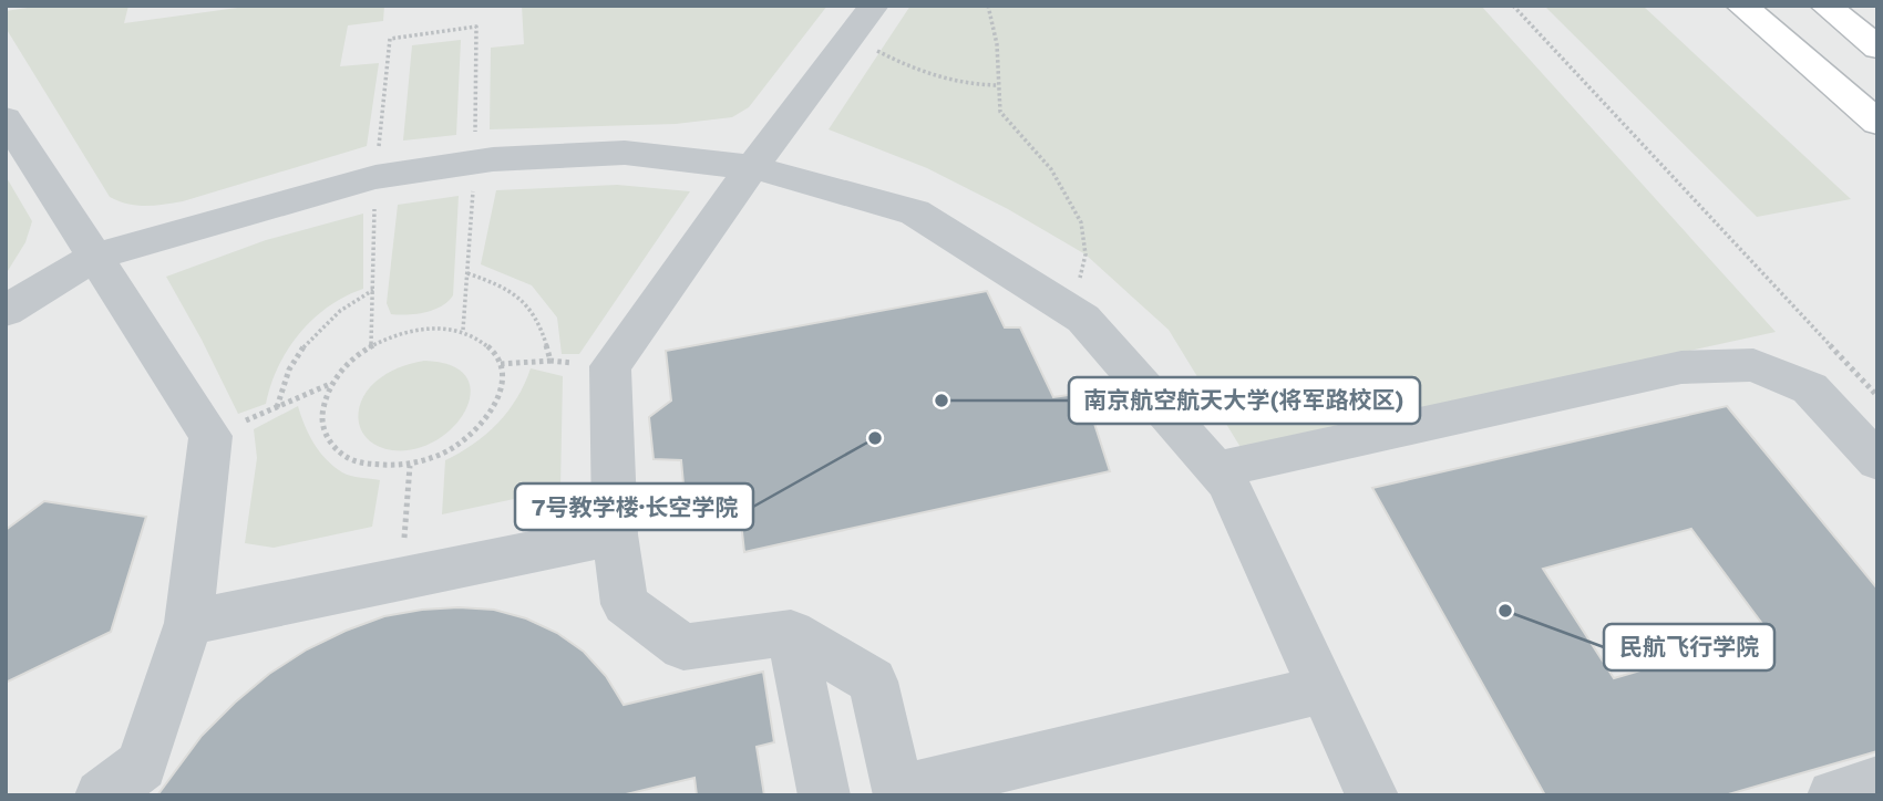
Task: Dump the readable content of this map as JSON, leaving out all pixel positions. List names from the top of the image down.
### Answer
{
  "places": ["南京航空航天大学(将军路校区)", "7号教学楼·长空学院", "民航飞行学院"]
}
